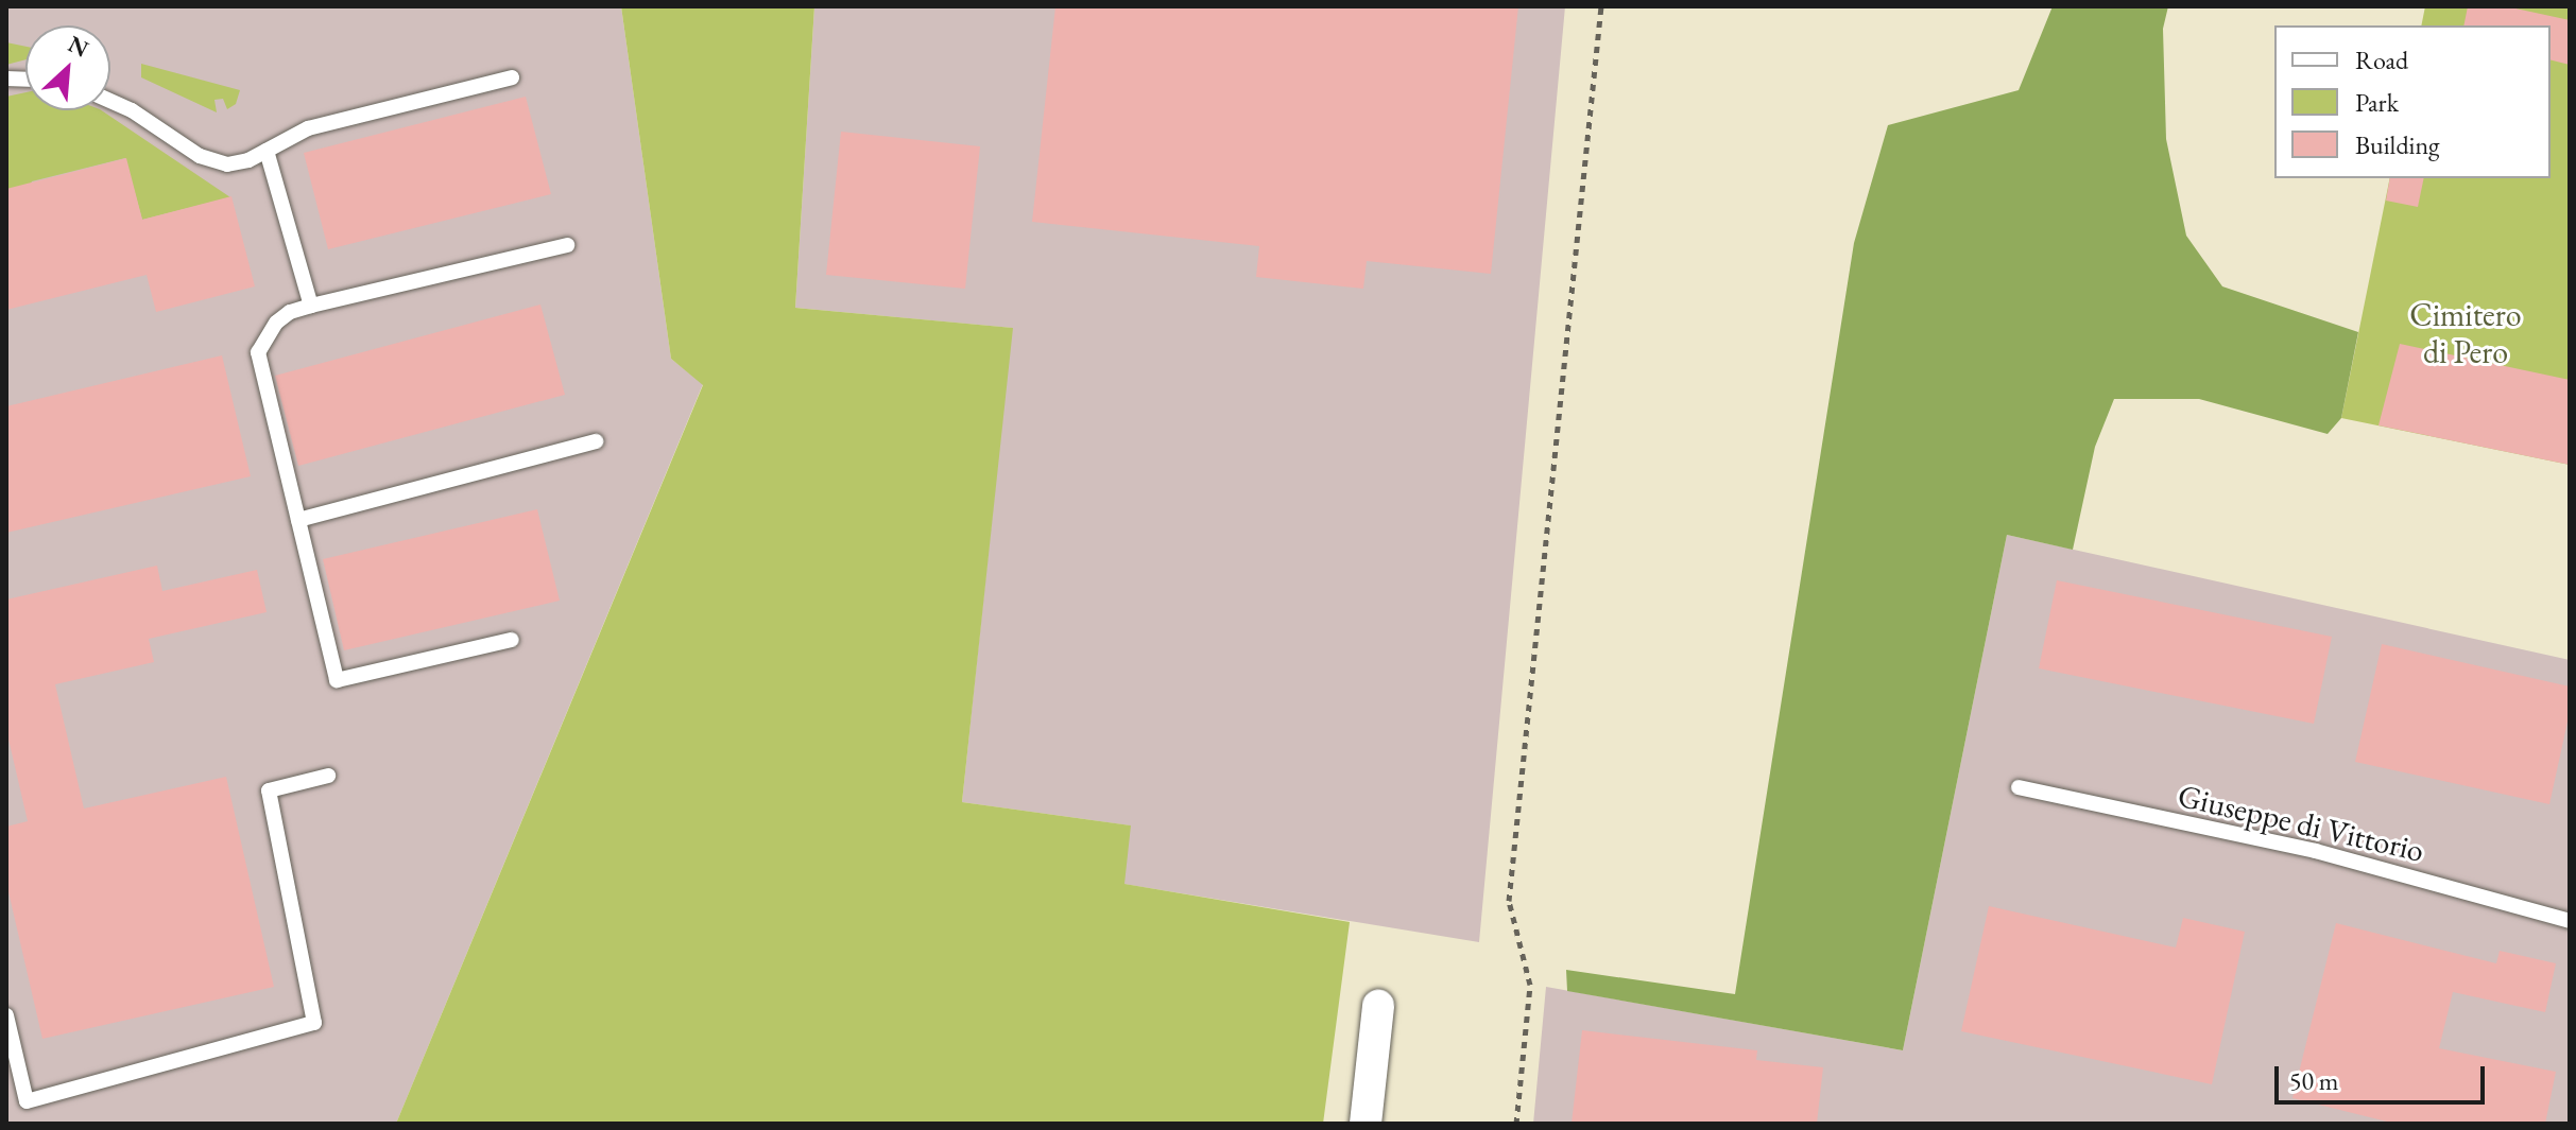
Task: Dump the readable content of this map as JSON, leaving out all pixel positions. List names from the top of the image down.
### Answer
{
  "streets": {
    "lane": ["Giuseppe di Vittorio"]
  },
  "parks": ["Cimitero di Pero"],
  "legend": ["Road", "Park", "Building"],
  "scale_bar": "50 m",
  "north": "top right"
}
